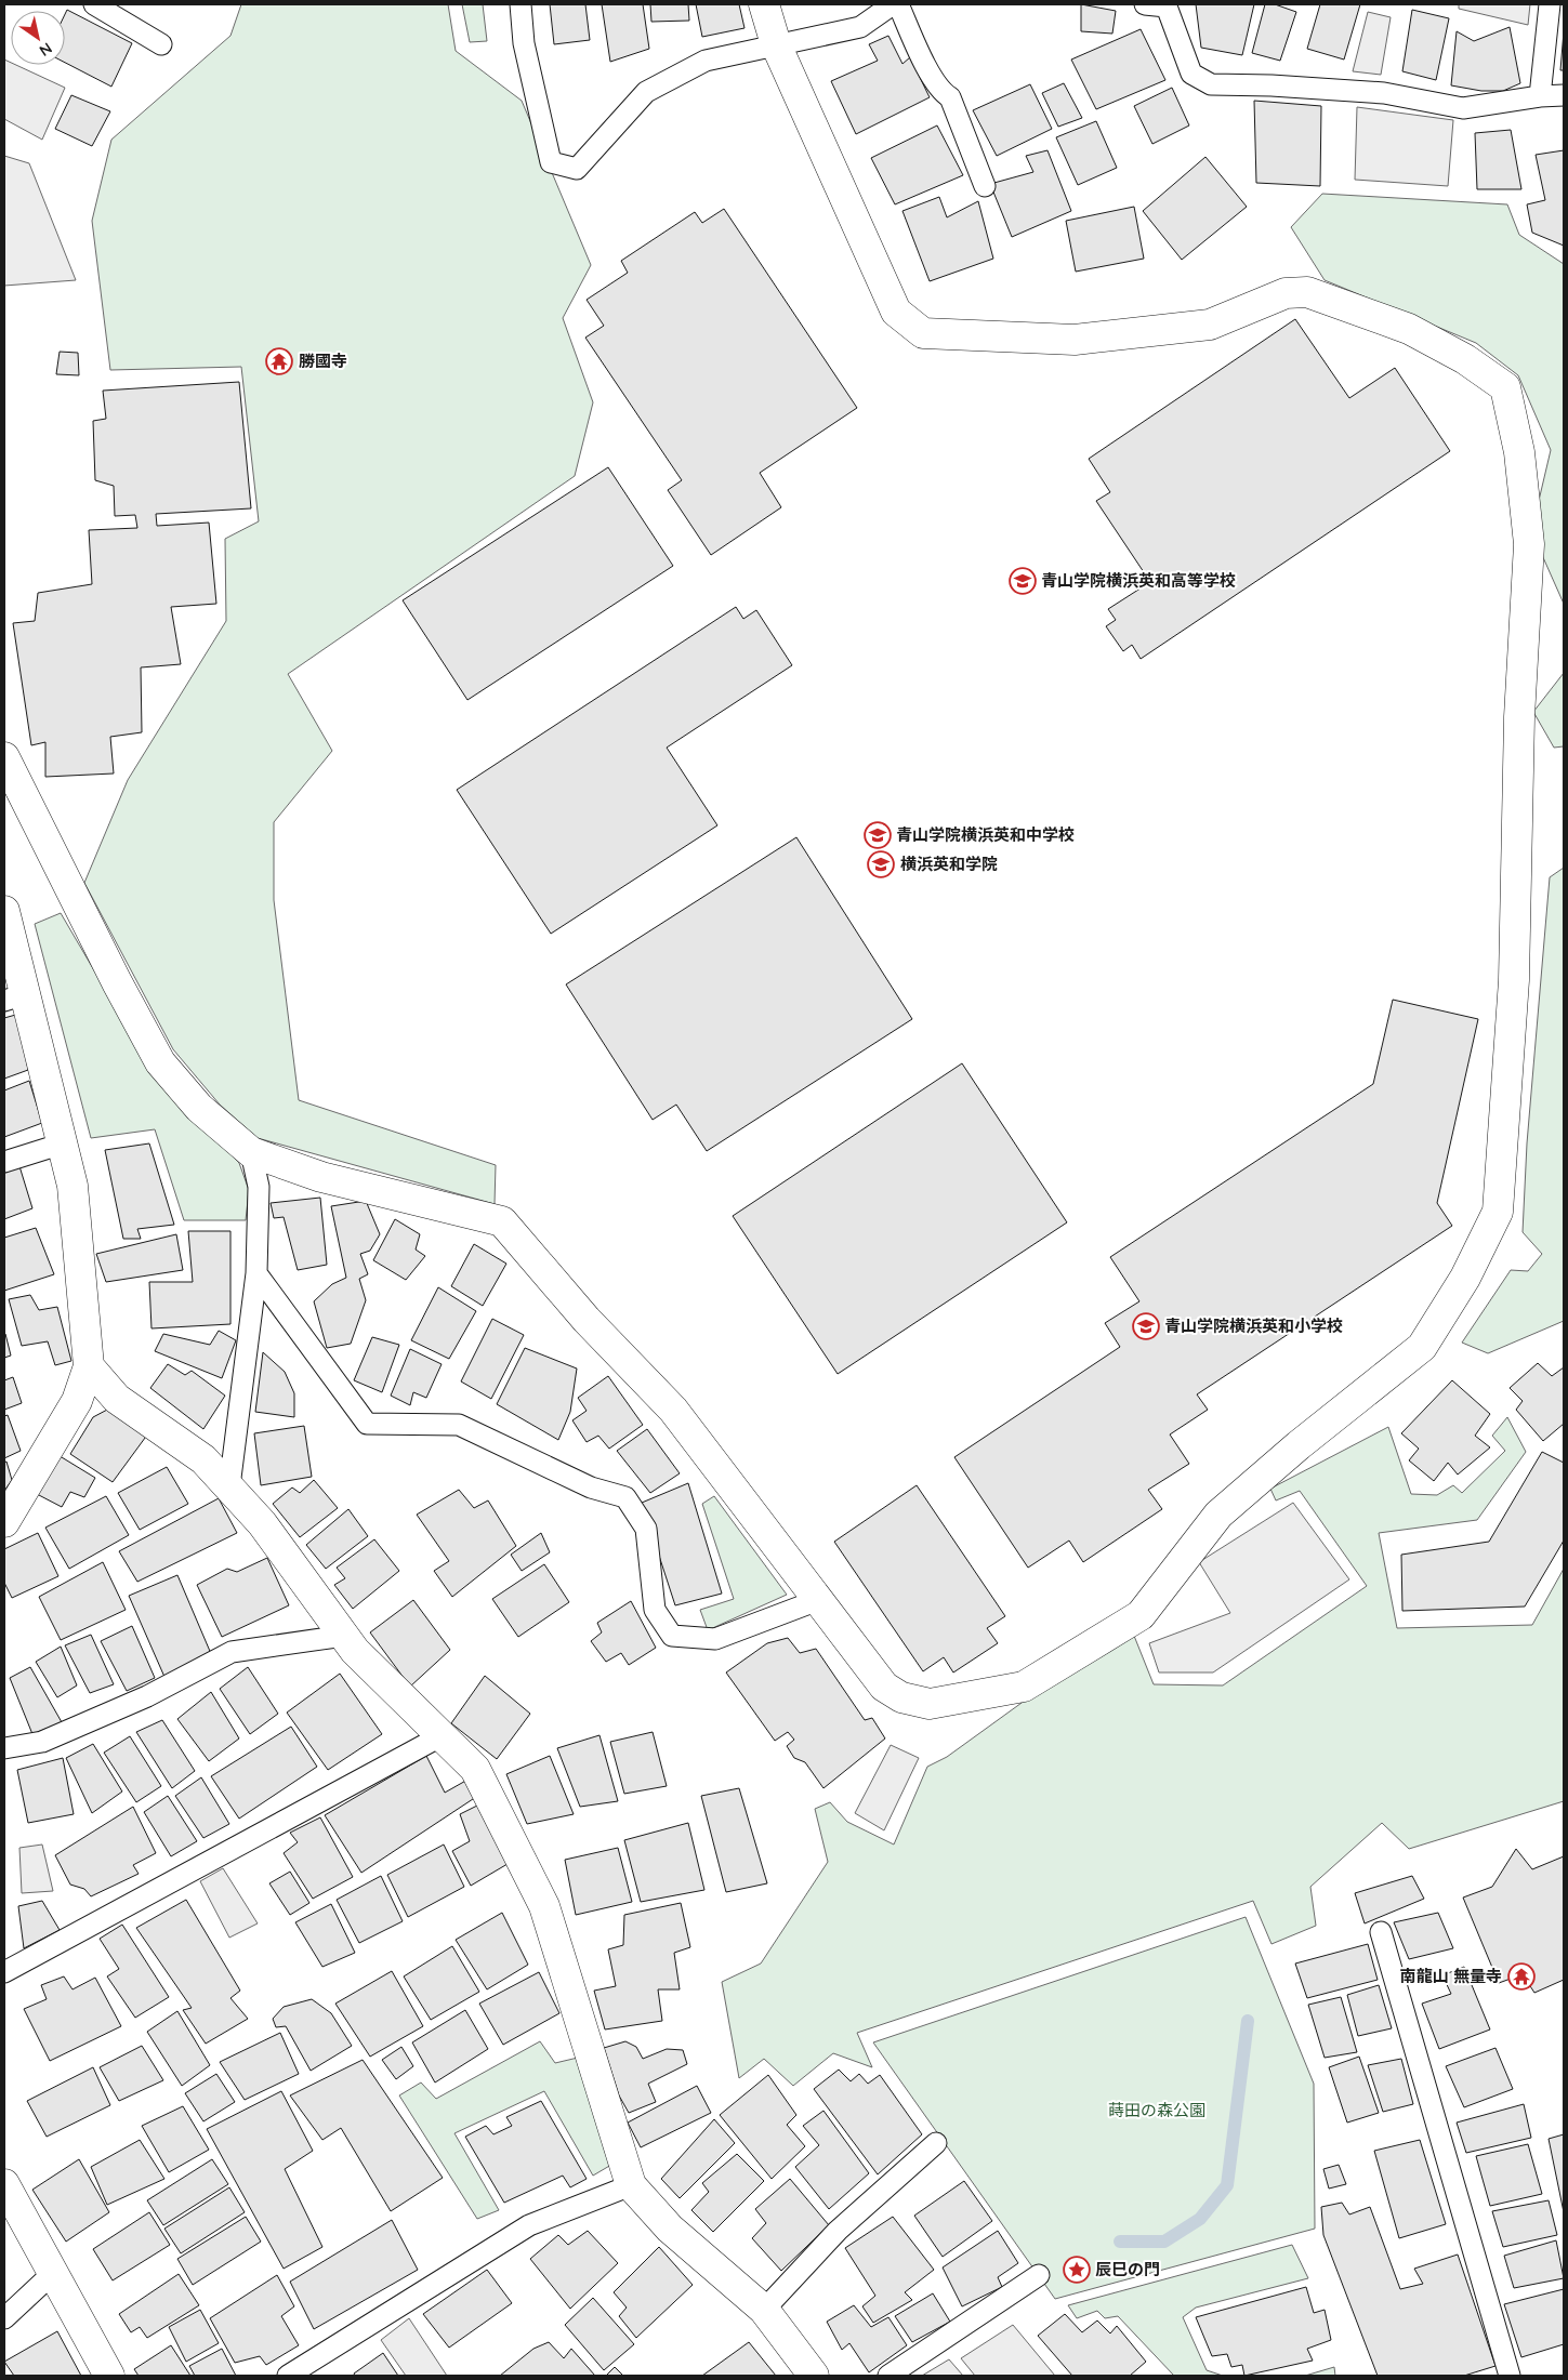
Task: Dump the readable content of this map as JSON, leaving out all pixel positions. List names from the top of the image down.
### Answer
{
  "parks": ["蒔田の森公園"],
  "places": {
    "temple": ["勝國寺", "南龍山 無量寺"],
    "school or university": [
      "青山学院横浜英和高等学校",
      "青山学院横浜英和中学校",
      "横浜英和学院",
      "青山学院横浜英和小学校"
    ],
    "place": ["辰巳の門"]
  },
  "north": "bottom right"
}
